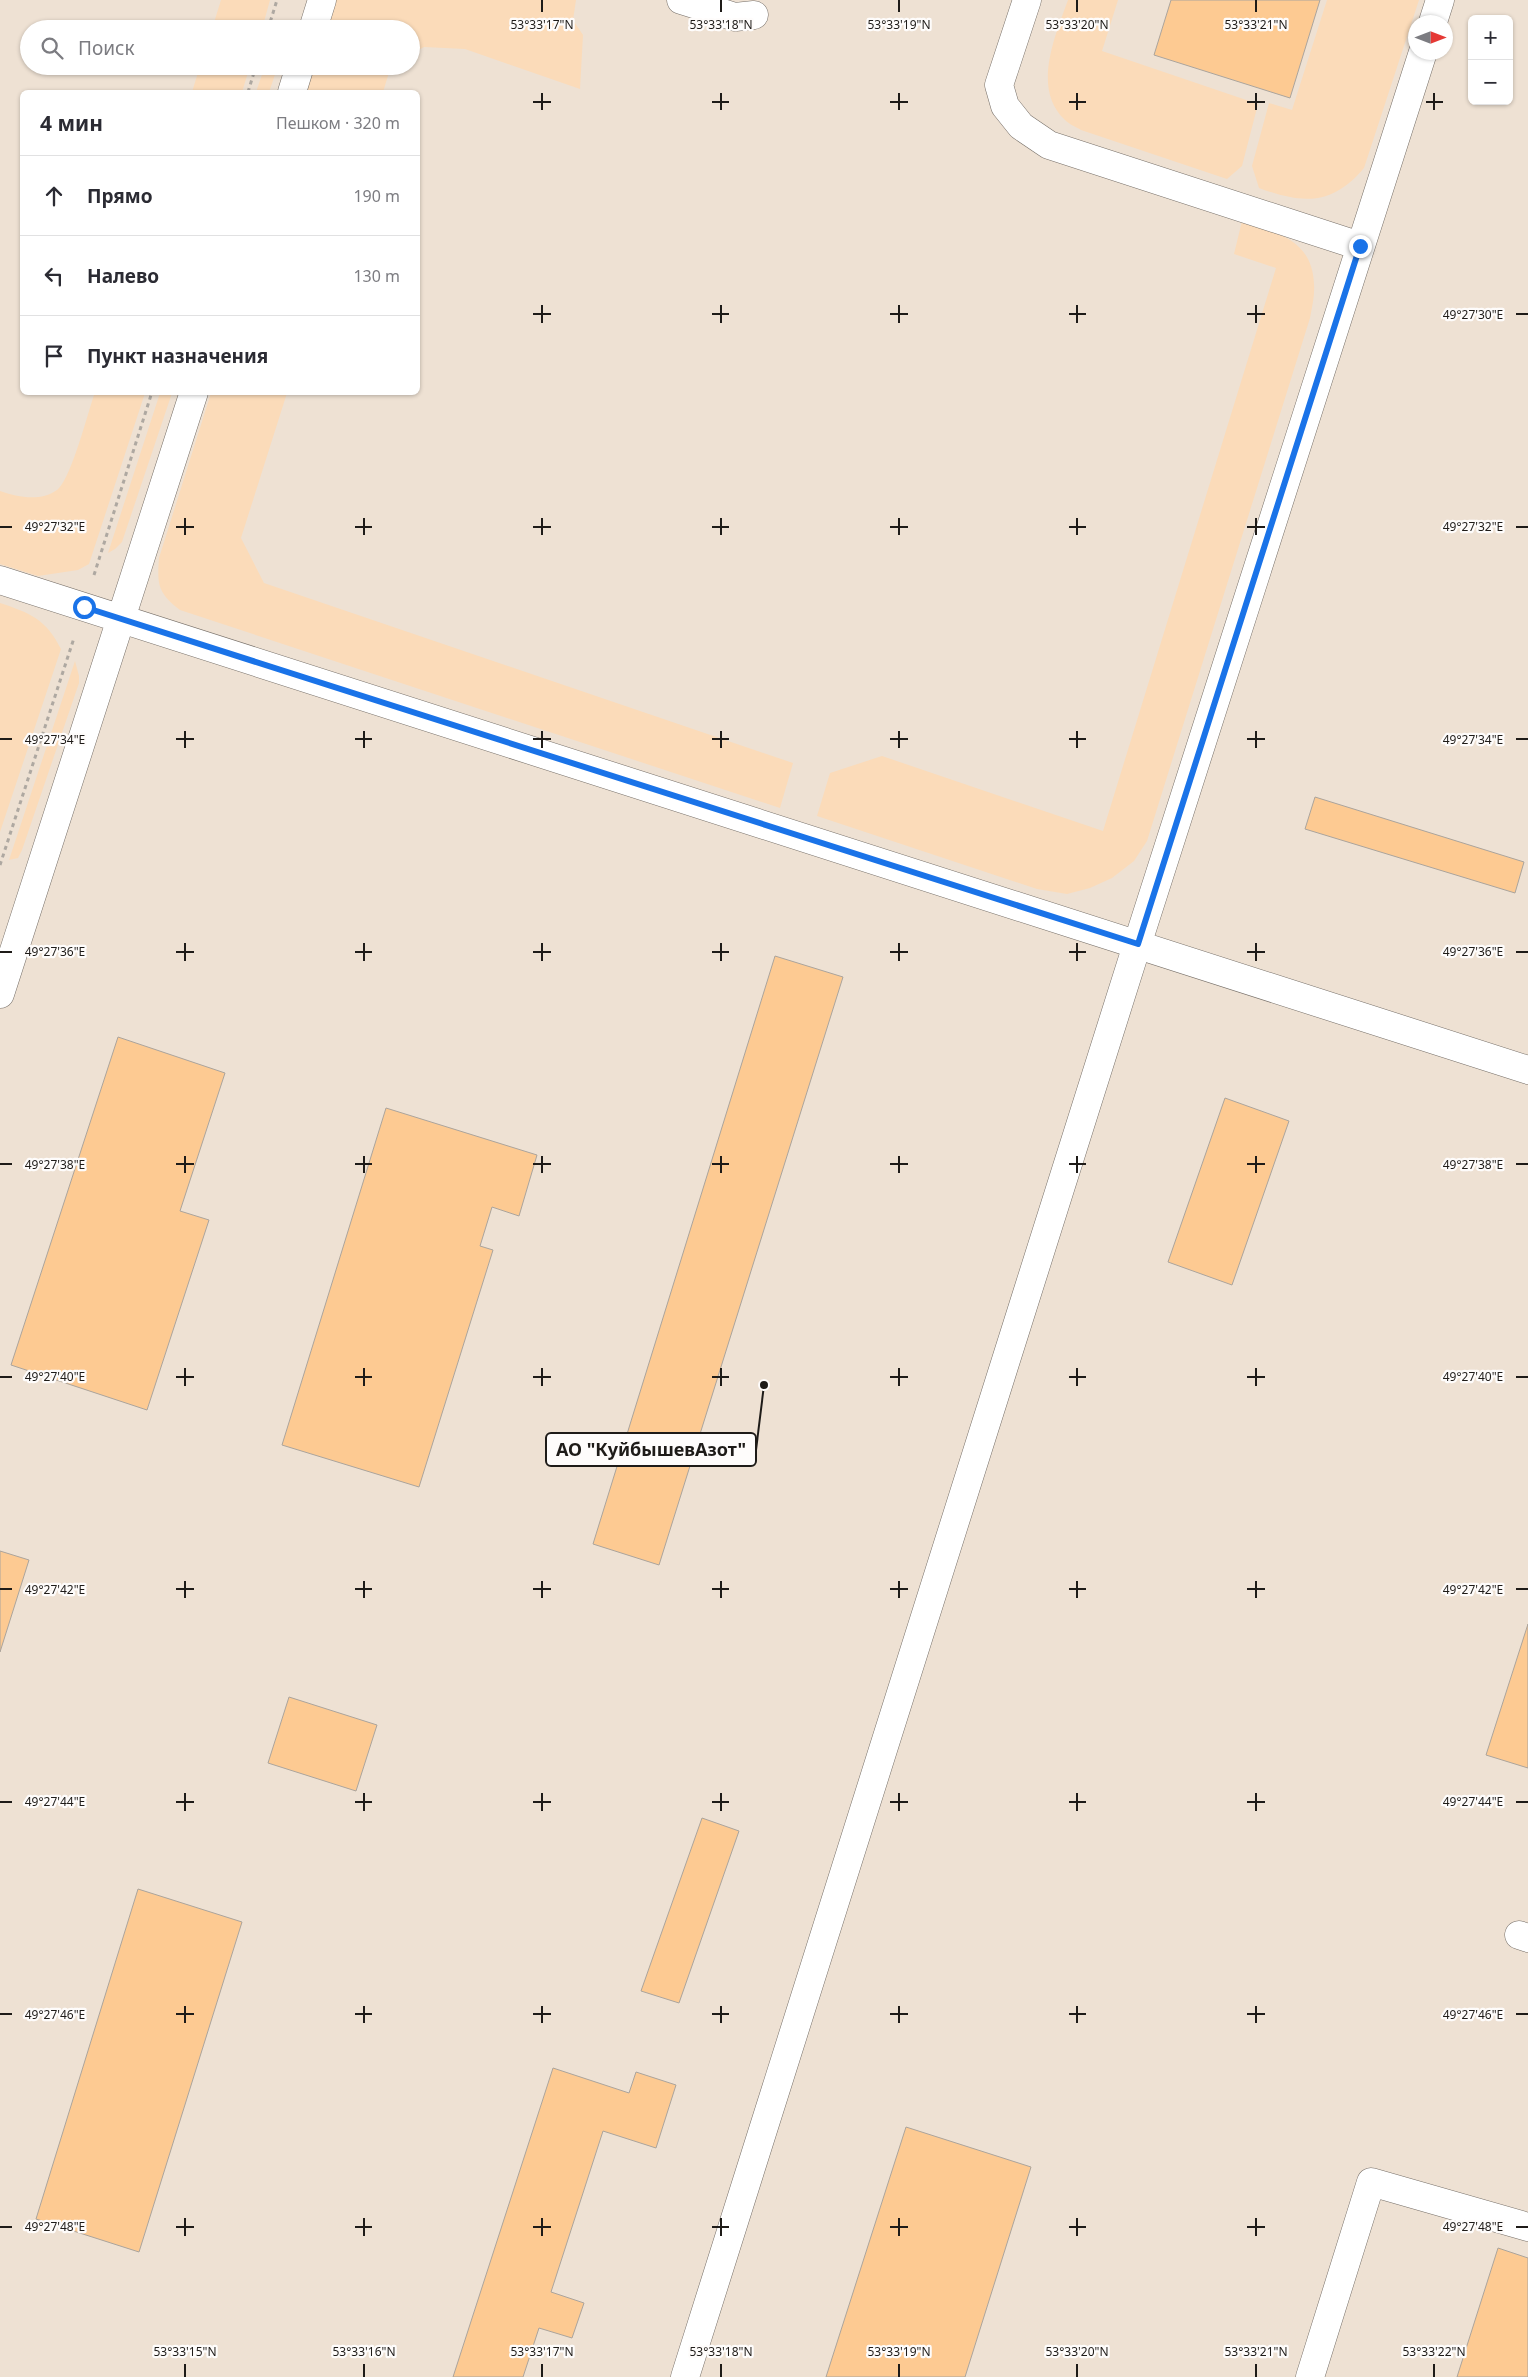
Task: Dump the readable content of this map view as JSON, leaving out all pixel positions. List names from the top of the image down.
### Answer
{
  "places": ["АО \"КуйбышевАзот\""],
  "north": "right",
  "page": {
    "map_buttons": ["+", "−"],
    "search": "Поиск",
    "heading": ["4 мин", "Пешком · 320 m"],
    "list": [
      ["Прямо", "190 m"],
      ["Налево", "130 m"],
      "Пункт назначения"
    ]
  },
  "coordinates": [
    "53°33'17\"N",
    "53°33'18\"N",
    "53°33'19\"N",
    "53°33'20\"N",
    "53°33'21\"N",
    "49°27'30\"E",
    "49°27'32\"E",
    "49°27'34\"E",
    "49°27'36\"E",
    "49°27'38\"E",
    "49°27'40\"E",
    "49°27'42\"E",
    "49°27'44\"E",
    "49°27'46\"E",
    "49°27'48\"E",
    "53°33'15\"N",
    "53°33'16\"N",
    "53°33'22\"N"
  ]
}
